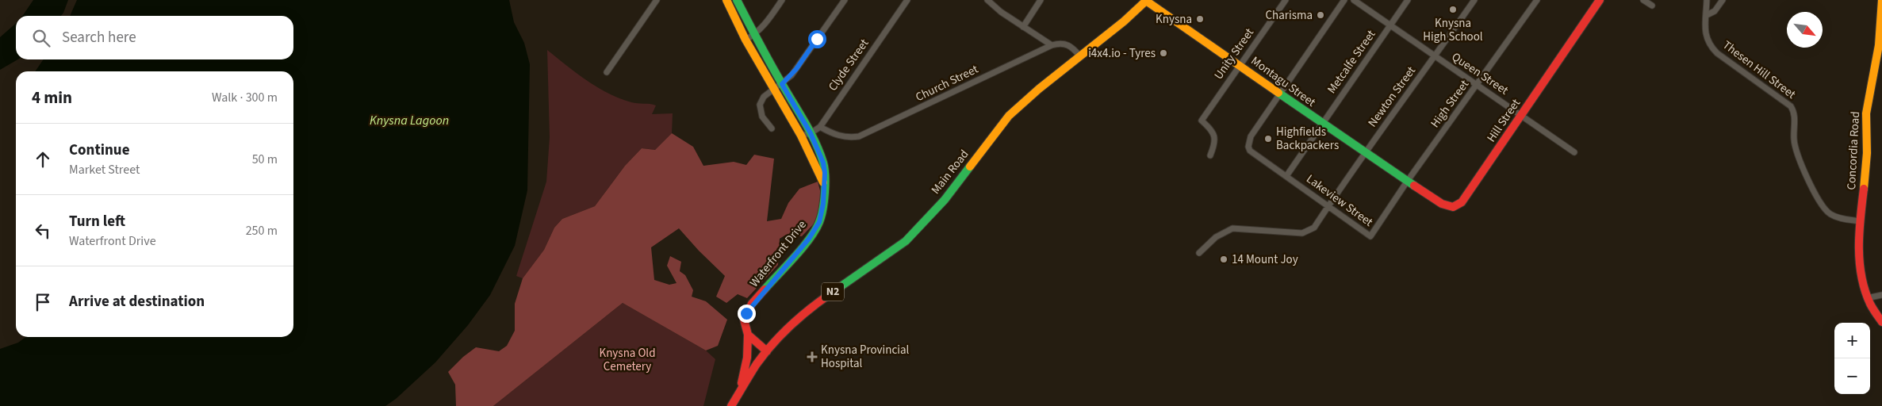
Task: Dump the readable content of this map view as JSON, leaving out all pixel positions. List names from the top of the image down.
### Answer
{
  "streets": {
    "main road": [
      "Montagu Street",
      "Hill Street",
      "Concordia Road",
      "Main Road",
      "Waterfront Drive",
      "N2"
    ],
    "street": [
      "Unity Street",
      "Metcalfe Street",
      "Clyde Street",
      "Thesen Hill Street",
      "Queen Street",
      "Church Street",
      "Newton Street",
      "High Street",
      "Lakeview Street"
    ]
  },
  "crossings": [
    ["Unity Street", "Montagu Street"],
    ["Metcalfe Street", "Queen Street"],
    ["Metcalfe Street", "Montagu Street"],
    ["Metcalfe Street", "Lakeview Street"],
    ["Clyde Street", "Church Street"],
    ["Clyde Street", "Waterfront Drive"],
    ["Thesen Hill Street", "Concordia Road"],
    ["Queen Street", "Newton Street"],
    ["Queen Street", "High Street"],
    ["Queen Street", "Hill Street"],
    ["Montagu Street", "Newton Street"],
    ["Montagu Street", "High Street"],
    ["Montagu Street", "Hill Street"],
    ["Montagu Street", "Main Road"],
    ["Montagu Street", "Lakeview Street"],
    ["Church Street", "Main Road"],
    ["Newton Street", "Lakeview Street"],
    ["High Street", "Hill Street"],
    ["High Street", "Lakeview Street"],
    ["Hill Street", "Lakeview Street"],
    ["Main Road", "N2"],
    ["Waterfront Drive", "N2"]
  ],
  "water": ["Knysna Lagoon"],
  "parks": ["Knysna Old Cemetery"],
  "places": {
    "other": [
      "Knysna High School",
      "Charisma",
      "Knysna",
      "i4x4.io - Tyres",
      "Highfields Backpackers",
      "14 Mount Joy"
    ],
    "health": ["Knysna Provincial Hospital"]
  },
  "north": "bottom right",
  "page": {
    "search": "Search here",
    "heading": ["4 min", "Walk · 300 m"],
    "list": [
      ["Continue", "Market Street", "50 m"],
      ["Turn left", "Waterfront Drive", "250 m"],
      "Arrive at destination"
    ],
    "map_buttons": ["+", "−"]
  }
}
